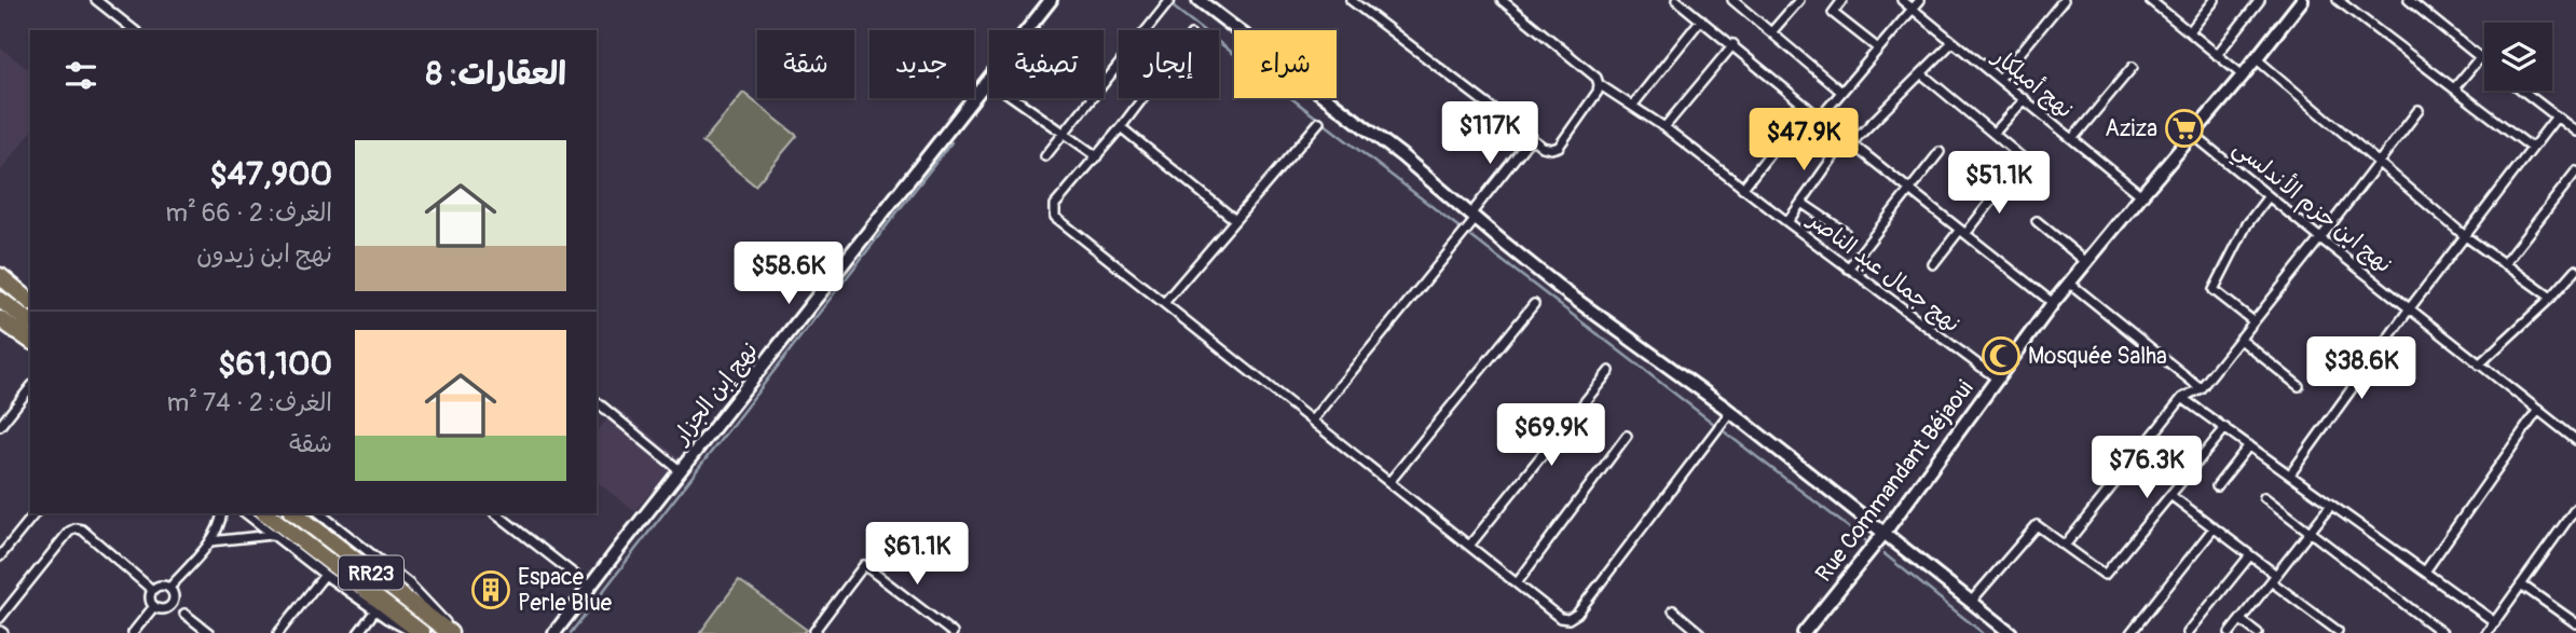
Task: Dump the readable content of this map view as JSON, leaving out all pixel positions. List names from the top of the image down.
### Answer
{
  "streets": {
    "highway": ["RR23"],
    "street": [
      "نهج أميلكار",
      "نهج ابن حزم الأندلسي",
      "نهج جمال عبد الناصر",
      "نهج إبن الجزار",
      "Rue Commandant Béjaoui"
    ]
  },
  "crossings": [
    ["نهج أميلكار", "Rue Commandant Béjaoui"],
    ["نهج ابن حزم الأندلسي", "Rue Commandant Béjaoui"],
    ["نهج جمال عبد الناصر", "Rue Commandant Béjaoui"]
  ],
  "places": {
    "supermarket": ["Aziza"],
    "mosque": ["Mosquée Salha"],
    "building": ["Espace Perle Blue"]
  },
  "page": {
    "chip": [
      "شراء",
      "إيجار",
      "تصفية",
      "جديد",
      "شقة"
    ],
    "heading": "العقارات: 8",
    "price": [
      "$117K",
      "$47.9K",
      "$51.1K",
      "$58.6K",
      "$38.6K",
      "$69.9K",
      "$76.3K",
      "$61.1K"
    ],
    "list": [
      {
        "name": "$47,900",
        "note": "الغرف: 2 · 66 m² · نهج ابن زيدون"
      },
      {
        "name": "$61,100",
        "note": "الغرف: 2 · 74 m² · شقة"
      }
    ]
  }
}
